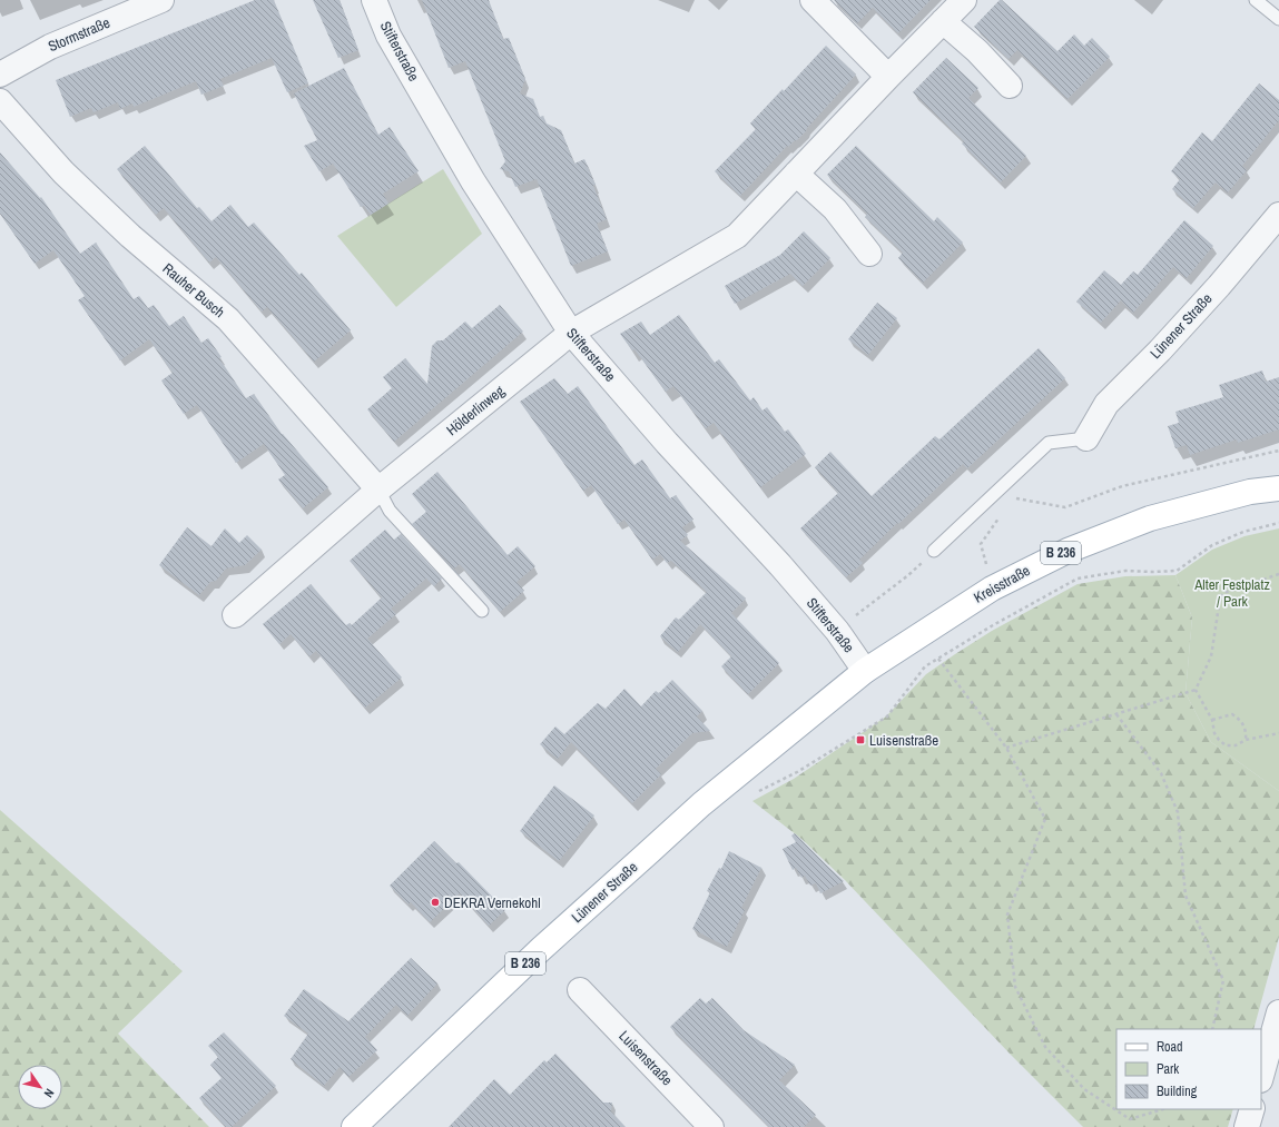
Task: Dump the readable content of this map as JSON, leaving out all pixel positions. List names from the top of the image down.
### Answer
{
  "streets": {
    "main road": ["Lünener Straße", "B 236", "Kreisstraße"],
    "street": [
      "Stormstraße",
      "Stifterstraße",
      "Rauher Busch",
      "Hölderlinweg",
      "Luisenstraße"
    ]
  },
  "crossings": [
    ["Stifterstraße", "Lünener Straße"],
    ["Stifterstraße", "Hölderlinweg"],
    ["Stifterstraße", "Kreisstraße"],
    ["Rauher Busch", "Hölderlinweg"],
    ["Lünener Straße", "Kreisstraße"]
  ],
  "parks": ["Alter Festplatz / Park"],
  "places": {
    "transit": ["Luisenstraße"],
    "other": ["DEKRA Vernekohl"]
  },
  "legend": ["Road", "Park", "Building"],
  "north": "bottom right"
}
